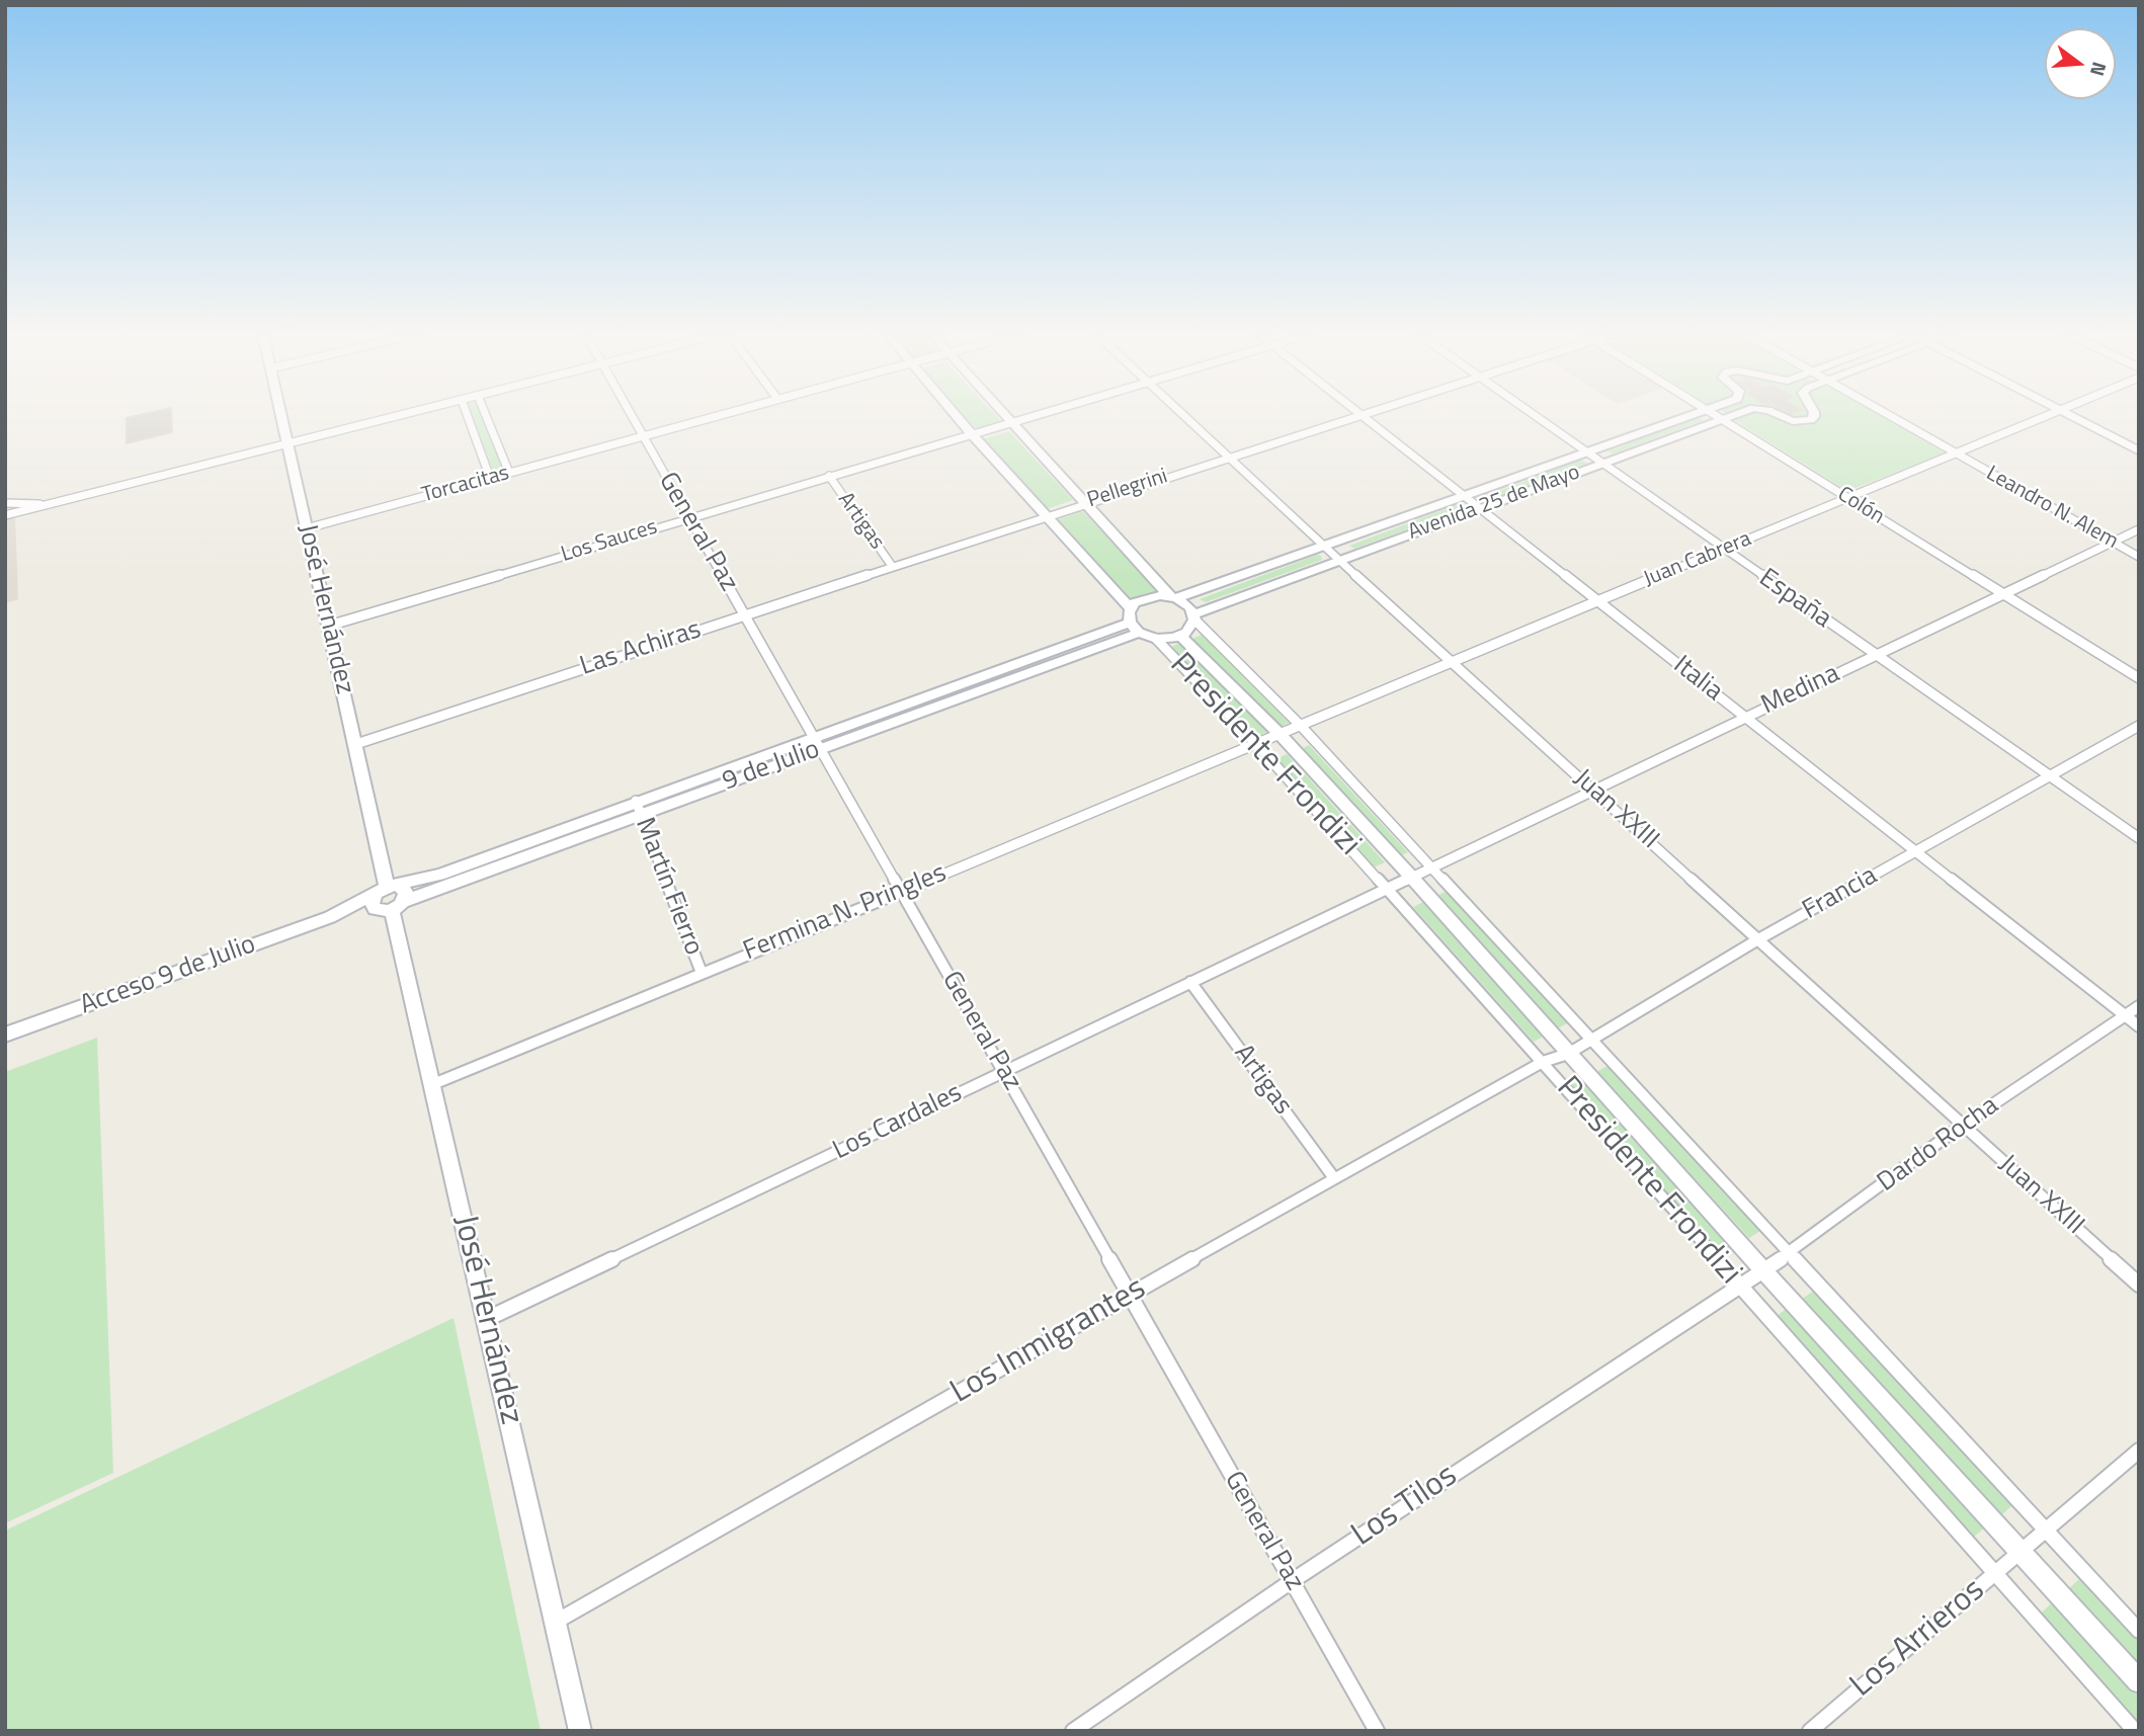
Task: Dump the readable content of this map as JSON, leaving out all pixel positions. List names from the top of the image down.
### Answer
{
  "streets": {
    "main road": [
      "Avenida 25 de Mayo",
      "José Hernández",
      "Presidente Frondizi",
      "9 de Julio",
      "Acceso 9 de Julio"
    ],
    "street": [
      "Torcacitas",
      "Pellegrini",
      "Colón",
      "Leandro N. Alem",
      "Artigas",
      "General Paz",
      "Los Sauces",
      "Juan Cabrera",
      "España",
      "Las Achiras",
      "Italia",
      "Medina",
      "Juan XXIII",
      "Martín Fierro",
      "Francia",
      "Fermina N. Pringles",
      "Los Cardales",
      "Dardo Rocha",
      "Los Inmigrantes",
      "Los Tilos",
      "Los Arrieros"
    ]
  },
  "crossings": [
    ["Torcacitas", "General Paz"],
    ["Torcacitas", "José Hernández"],
    ["Pellegrini", "Las Achiras"],
    ["Pellegrini", "Italia"],
    ["Pellegrini", "Juan XXIII"],
    ["Avenida 25 de Mayo", "Colón"],
    ["Avenida 25 de Mayo", "España"],
    ["Avenida 25 de Mayo", "Italia"],
    ["Avenida 25 de Mayo", "Presidente Frondizi"],
    ["Avenida 25 de Mayo", "9 de Julio"],
    ["Avenida 25 de Mayo", "Juan XXIII"],
    ["Colón", "Juan Cabrera"],
    ["Colón", "Medina"],
    ["Leandro N. Alem", "Juan Cabrera"],
    ["Leandro N. Alem", "Medina"],
    ["Artigas", "Los Sauces"],
    ["Artigas", "Las Achiras"],
    ["Artigas", "Los Cardales"],
    ["Artigas", "Los Inmigrantes"],
    ["General Paz", "Los Sauces"],
    ["General Paz", "Las Achiras"],
    ["General Paz", "9 de Julio"],
    ["General Paz", "Fermina N. Pringles"],
    ["General Paz", "Los Cardales"],
    ["General Paz", "Los Inmigrantes"],
    ["General Paz", "Los Tilos"],
    ["Los Sauces", "José Hernández"],
    ["Juan Cabrera", "España"],
    ["Juan Cabrera", "Italia"],
    ["Juan Cabrera", "Presidente Frondizi"],
    ["Juan Cabrera", "Juan XXIII"],
    ["Juan Cabrera", "Fermina N. Pringles"],
    ["España", "Medina"],
    ["España", "Francia"],
    ["José Hernández", "Las Achiras"],
    ["José Hernández", "9 de Julio"],
    ["José Hernández", "Fermina N. Pringles"],
    ["José Hernández", "Acceso 9 de Julio"],
    ["José Hernández", "Los Cardales"],
    ["José Hernández", "Los Inmigrantes"],
    ["Italia", "Medina"],
    ["Italia", "Francia"],
    ["Italia", "Dardo Rocha"],
    ["Medina", "Presidente Frondizi"],
    ["Medina", "Juan XXIII"],
    ["Medina", "Los Cardales"],
    ["Presidente Frondizi", "9 de Julio"],
    ["Presidente Frondizi", "Francia"],
    ["Presidente Frondizi", "Fermina N. Pringles"],
    ["Presidente Frondizi", "Los Cardales"],
    ["Presidente Frondizi", "Dardo Rocha"],
    ["Presidente Frondizi", "Los Inmigrantes"],
    ["Presidente Frondizi", "Los Tilos"],
    ["Presidente Frondizi", "Los Arrieros"],
    ["9 de Julio", "Martín Fierro"],
    ["9 de Julio", "Acceso 9 de Julio"],
    ["Juan XXIII", "Francia"],
    ["Juan XXIII", "Dardo Rocha"],
    ["Martín Fierro", "Fermina N. Pringles"],
    ["Francia", "Los Inmigrantes"],
    ["Dardo Rocha", "Los Tilos"]
  ],
  "north": "right"
}
